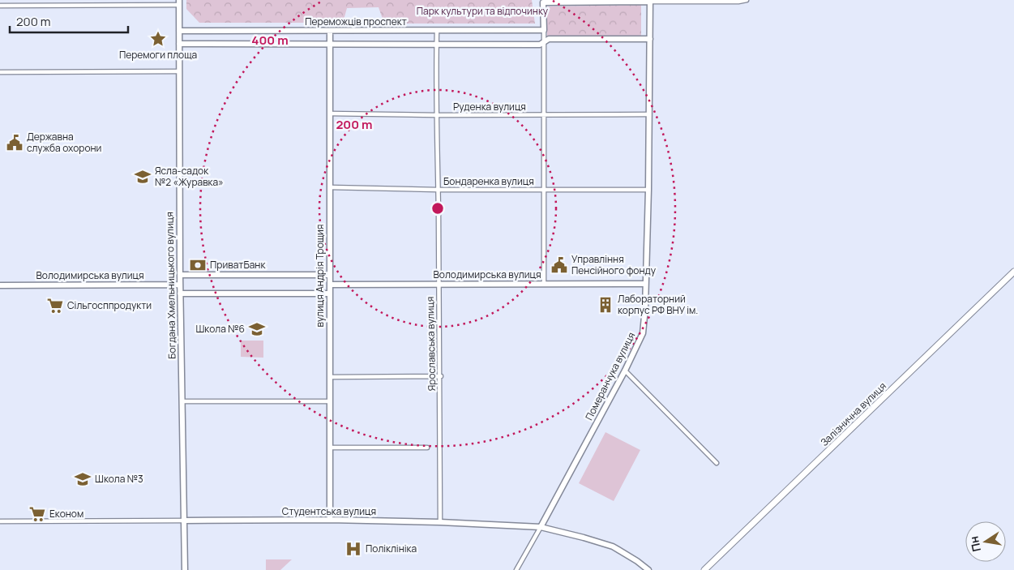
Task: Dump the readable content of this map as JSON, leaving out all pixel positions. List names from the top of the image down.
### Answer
{
  "streets": {
    "main road": ["Залізнична вулиця"],
    "street": [
      "Переможців проспект",
      "Руденка вулиця",
      "Бондаренка вулиця",
      "Володимирська вулиця",
      "вулиця Андрія Трощия",
      "Богдана Хмельницького вулиця",
      "Ярославська вулиця",
      "Померанчука вулиця",
      "Студентська вулиця"
    ]
  },
  "crossings": [
    ["Переможців проспект", "вулиця Андрія Трощия"],
    ["Переможців проспект", "Богдана Хмельницького вулиця"],
    ["Переможців проспект", "Ярославська вулиця"],
    ["Руденка вулиця", "вулиця Андрія Трощия"],
    ["Руденка вулиця", "Ярославська вулиця"],
    ["Руденка вулиця", "Померанчука вулиця"],
    ["Бондаренка вулиця", "вулиця Андрія Трощия"],
    ["Бондаренка вулиця", "Ярославська вулиця"],
    ["Бондаренка вулиця", "Померанчука вулиця"],
    ["Володимирська вулиця", "вулиця Андрія Трощия"],
    ["Володимирська вулиця", "Богдана Хмельницького вулиця"],
    ["Володимирська вулиця", "Ярославська вулиця"],
    ["Володимирська вулиця", "Померанчука вулиця"],
    ["вулиця Андрія Трощия", "Студентська вулиця"],
    ["Богдана Хмельницького вулиця", "Студентська вулиця"],
    ["Ярославська вулиця", "Студентська вулиця"],
    ["Померанчука вулиця", "Студентська вулиця"]
  ],
  "parks": ["Парк культури та відпочинку"],
  "places": {
    "place": ["Перемоги площа"],
    "public building": ["Державна служба охорони", "Управління Пенсійного фонду"],
    "school or university": ["Ясла-садок №2 «Журавка»", "Школа №6", "Школа №3"],
    "bank": ["ПриватБанк"],
    "building": ["Лабораторний корпус РФ ВНУ ім."],
    "supermarket": ["Сільгосппродукти", "Економ"],
    "hospital": ["Поліклініка"]
  },
  "scale_bar": "200 m",
  "north": "left",
  "rings": ["400 m", "200 m"]
}
